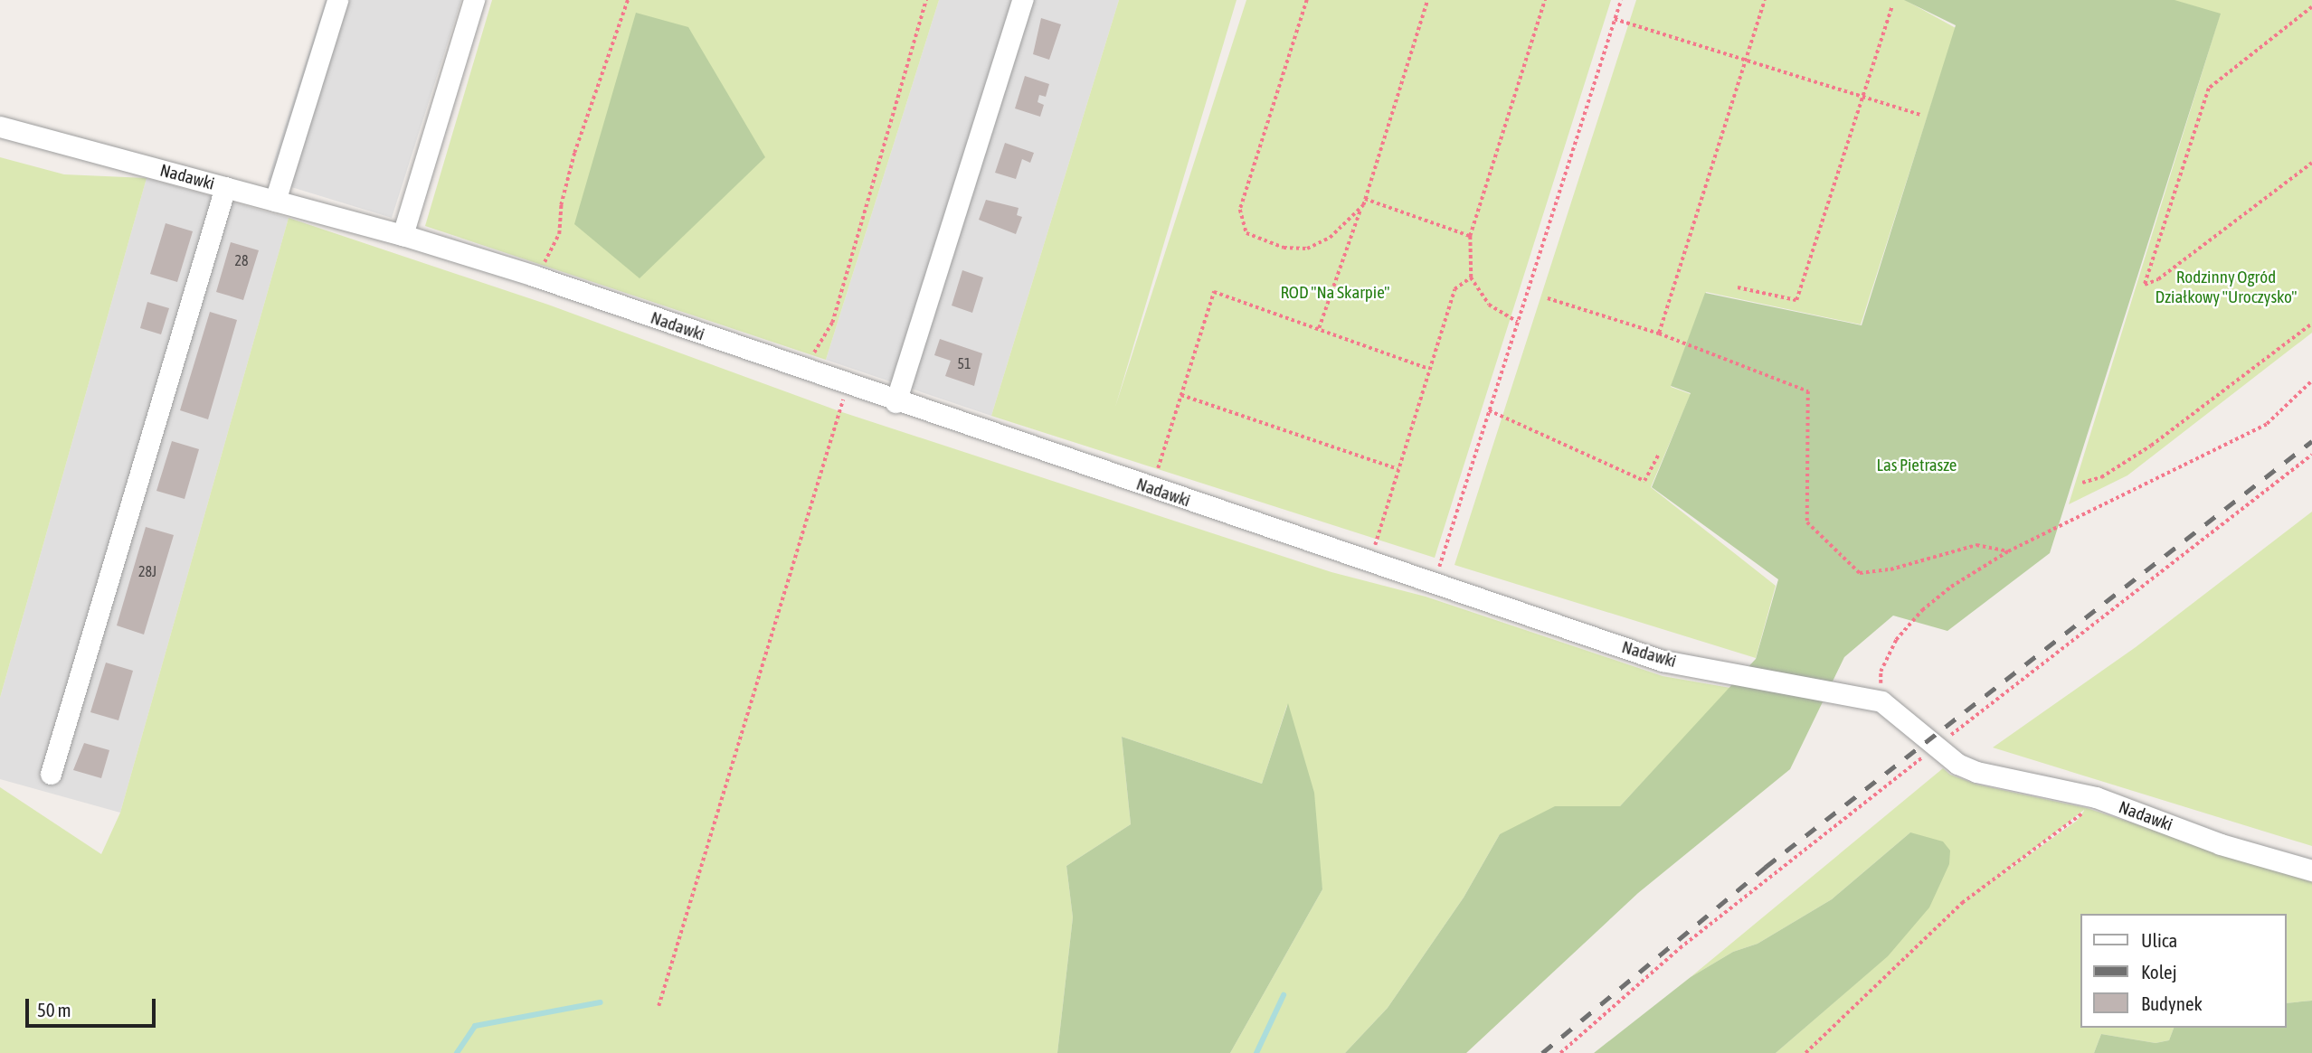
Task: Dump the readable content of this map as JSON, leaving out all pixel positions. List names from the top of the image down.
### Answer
{
  "streets": {
    "street": ["Nadawki"]
  },
  "parks": ["Rodzinny Ogród Działkowy \"Uroczysko\"", "ROD \"Na Skarpie\"", "Las Pietrasze"],
  "house_numbers": ["28", "51", "28J"],
  "legend": ["Ulica", "Kolej", "Budynek"],
  "scale_bar": "50 m"
}
